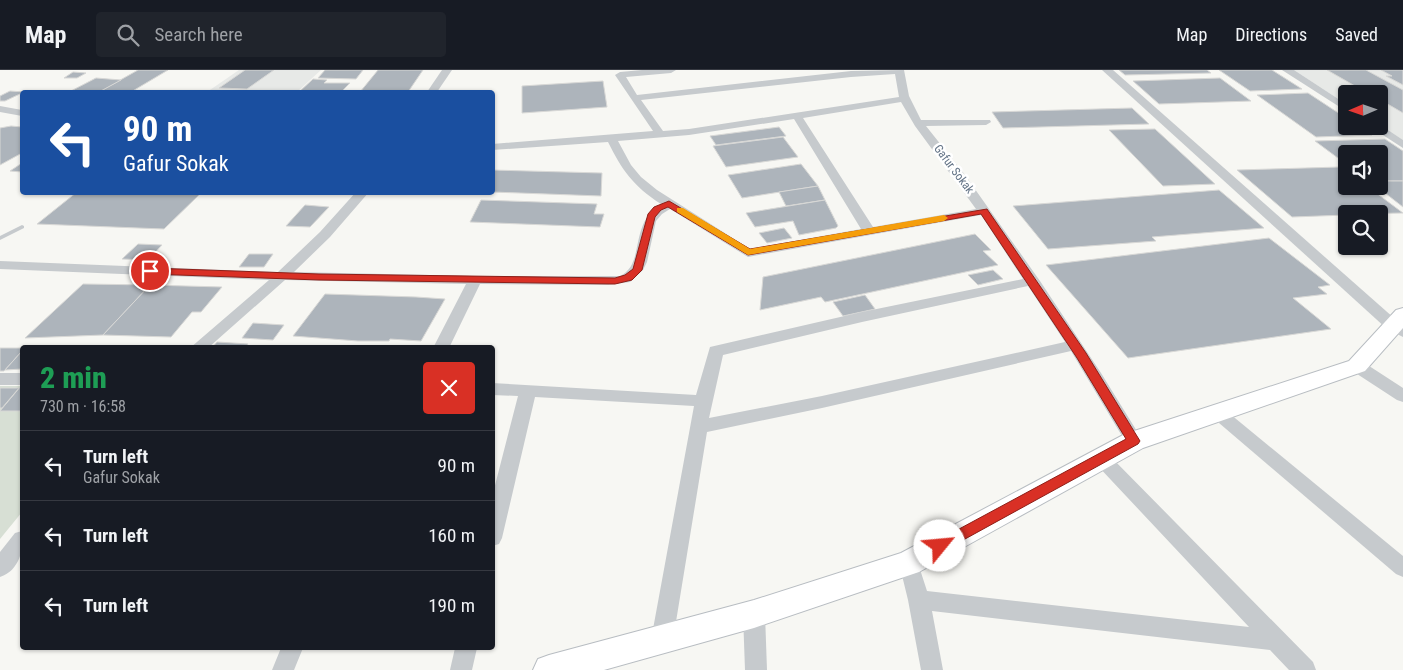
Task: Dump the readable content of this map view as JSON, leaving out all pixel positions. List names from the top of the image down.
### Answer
{
  "streets": {
    "street": ["Gafur Sokak"]
  },
  "north": "left",
  "page": {
    "header": "Map",
    "search": "Search here",
    "nav": ["Map", "Directions", "Saved"],
    "turn": ["90 m", "Gafur Sokak"],
    "heading": ["2 min", "730 m · 16:58"],
    "list": [
      {
        "name": "Turn left",
        "note": "Gafur Sokak",
        "value": "90 m"
      },
      {
        "name": "Turn left",
        "value": "160 m"
      },
      {
        "name": "Turn left",
        "value": "190 m"
      }
    ]
  }
}
